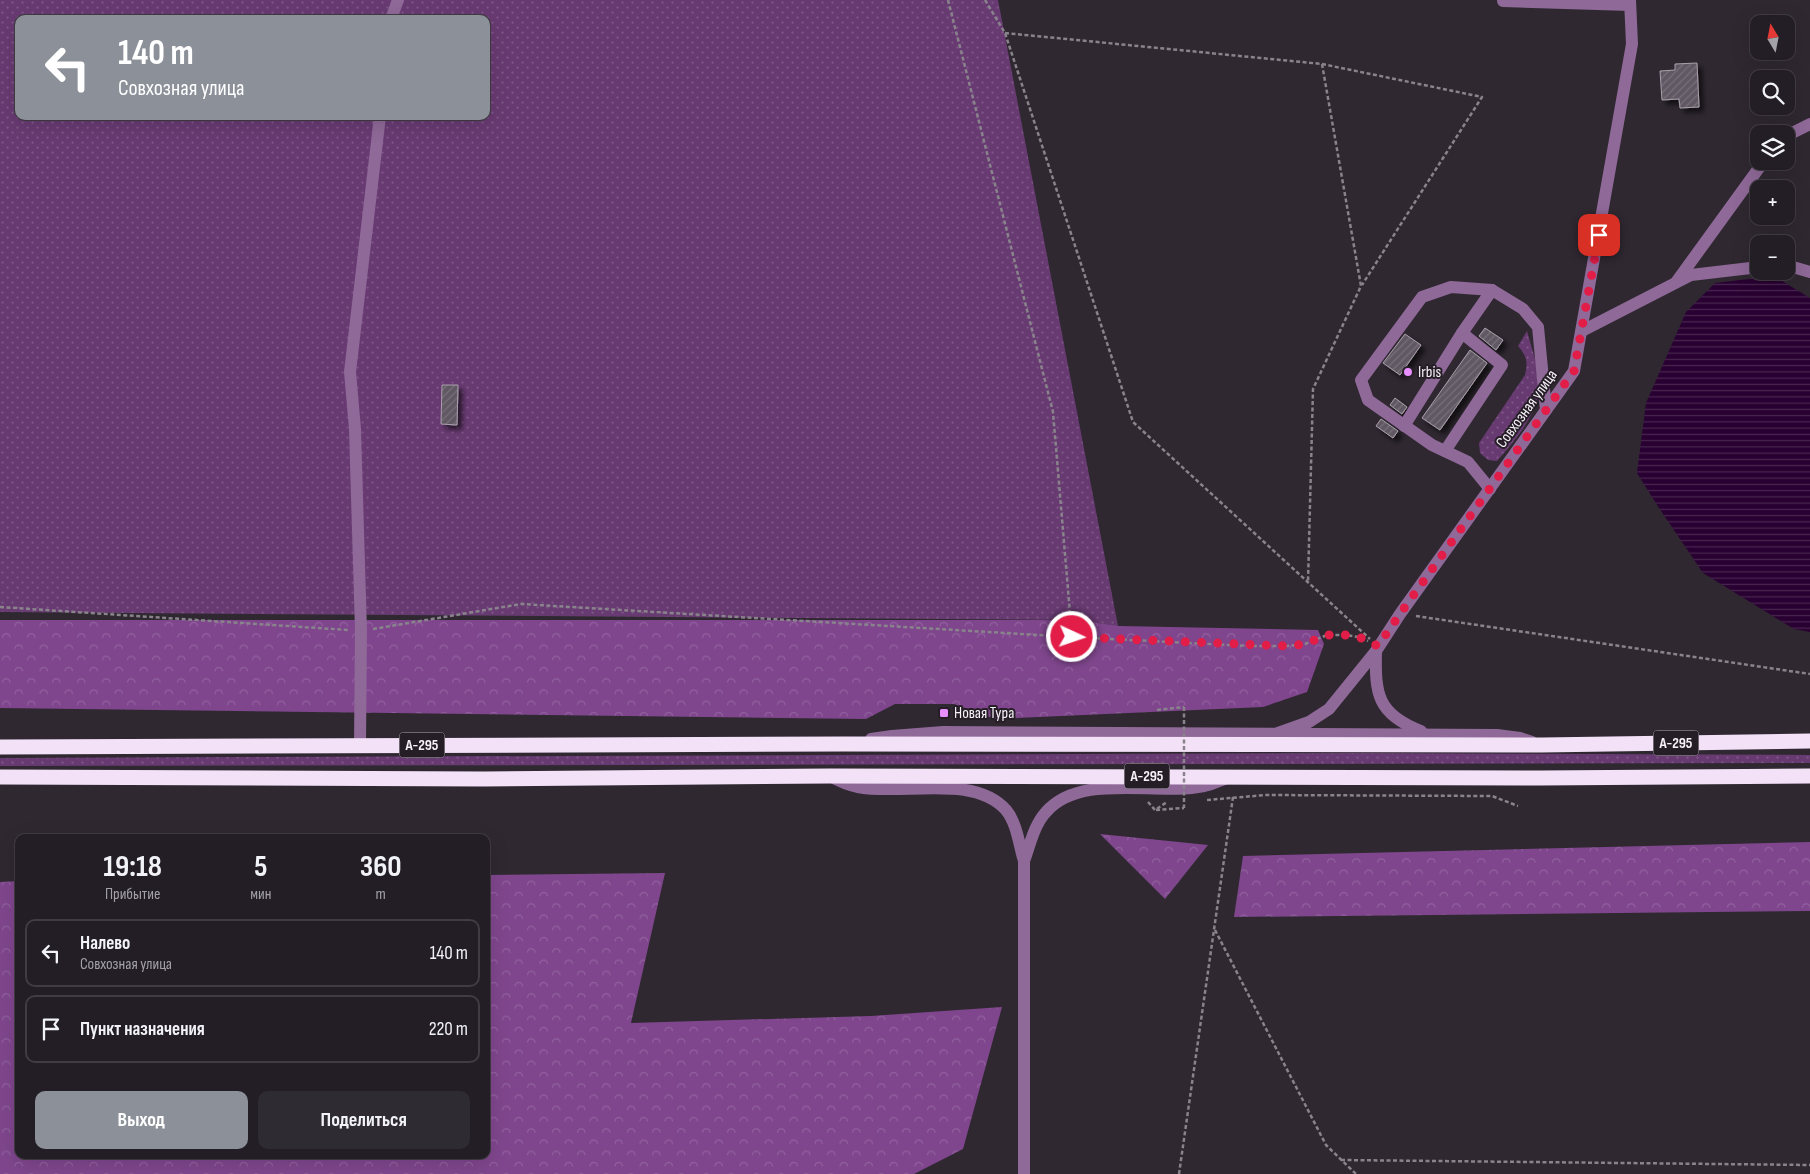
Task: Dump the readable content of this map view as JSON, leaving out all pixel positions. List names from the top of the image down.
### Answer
{
  "streets": {
    "highway": ["А-295"],
    "street": ["Совхозная улица"]
  },
  "crossings": [
    ["Совхозная улица", "А-295"]
  ],
  "places": {
    "other": ["Irbis"],
    "transit": ["Новая Тура"]
  },
  "north": "top",
  "page": {
    "map_buttons": ["+", "−"],
    "turn": ["140 m", "Совхозная улица"],
    "eta": [
      "19:18",
      "Прибытие",
      "5",
      "мин",
      "360",
      "m"
    ],
    "list": [
      {
        "name": "Налево",
        "note": "Совхозная улица",
        "value": "140 m"
      },
      {
        "name": "Пункт назначения",
        "value": "220 m"
      }
    ],
    "buttons": ["Выход", "Поделиться"]
  }
}
